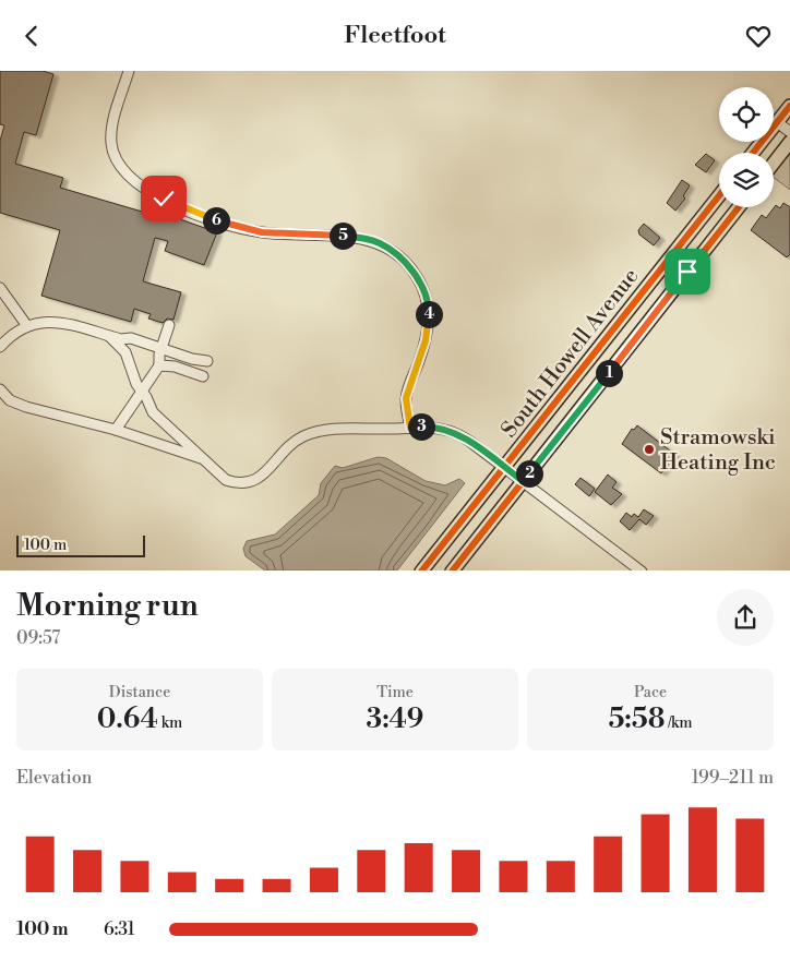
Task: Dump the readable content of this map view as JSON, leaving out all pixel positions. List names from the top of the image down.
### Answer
{
  "streets": {
    "main road": ["South Howell Avenue"]
  },
  "places": ["Stramowski Heating Inc"],
  "scale_bar": "100 m",
  "page": {
    "header": "Fleetfoot",
    "pins": [
      "6",
      "5",
      "4",
      "1",
      "3",
      "2"
    ],
    "scale": "100 m",
    "heading": ["Morning run", "09:57"],
    "stats": [
      ["Distance", "0.64 km"],
      ["Time", "3:49"],
      ["Pace", "5:58 /km"]
    ],
    "chart": ["Elevation", "199–211 m"],
    "list": [
      {
        "name": "100 m",
        "note": "6:31"
      }
    ]
  }
}
